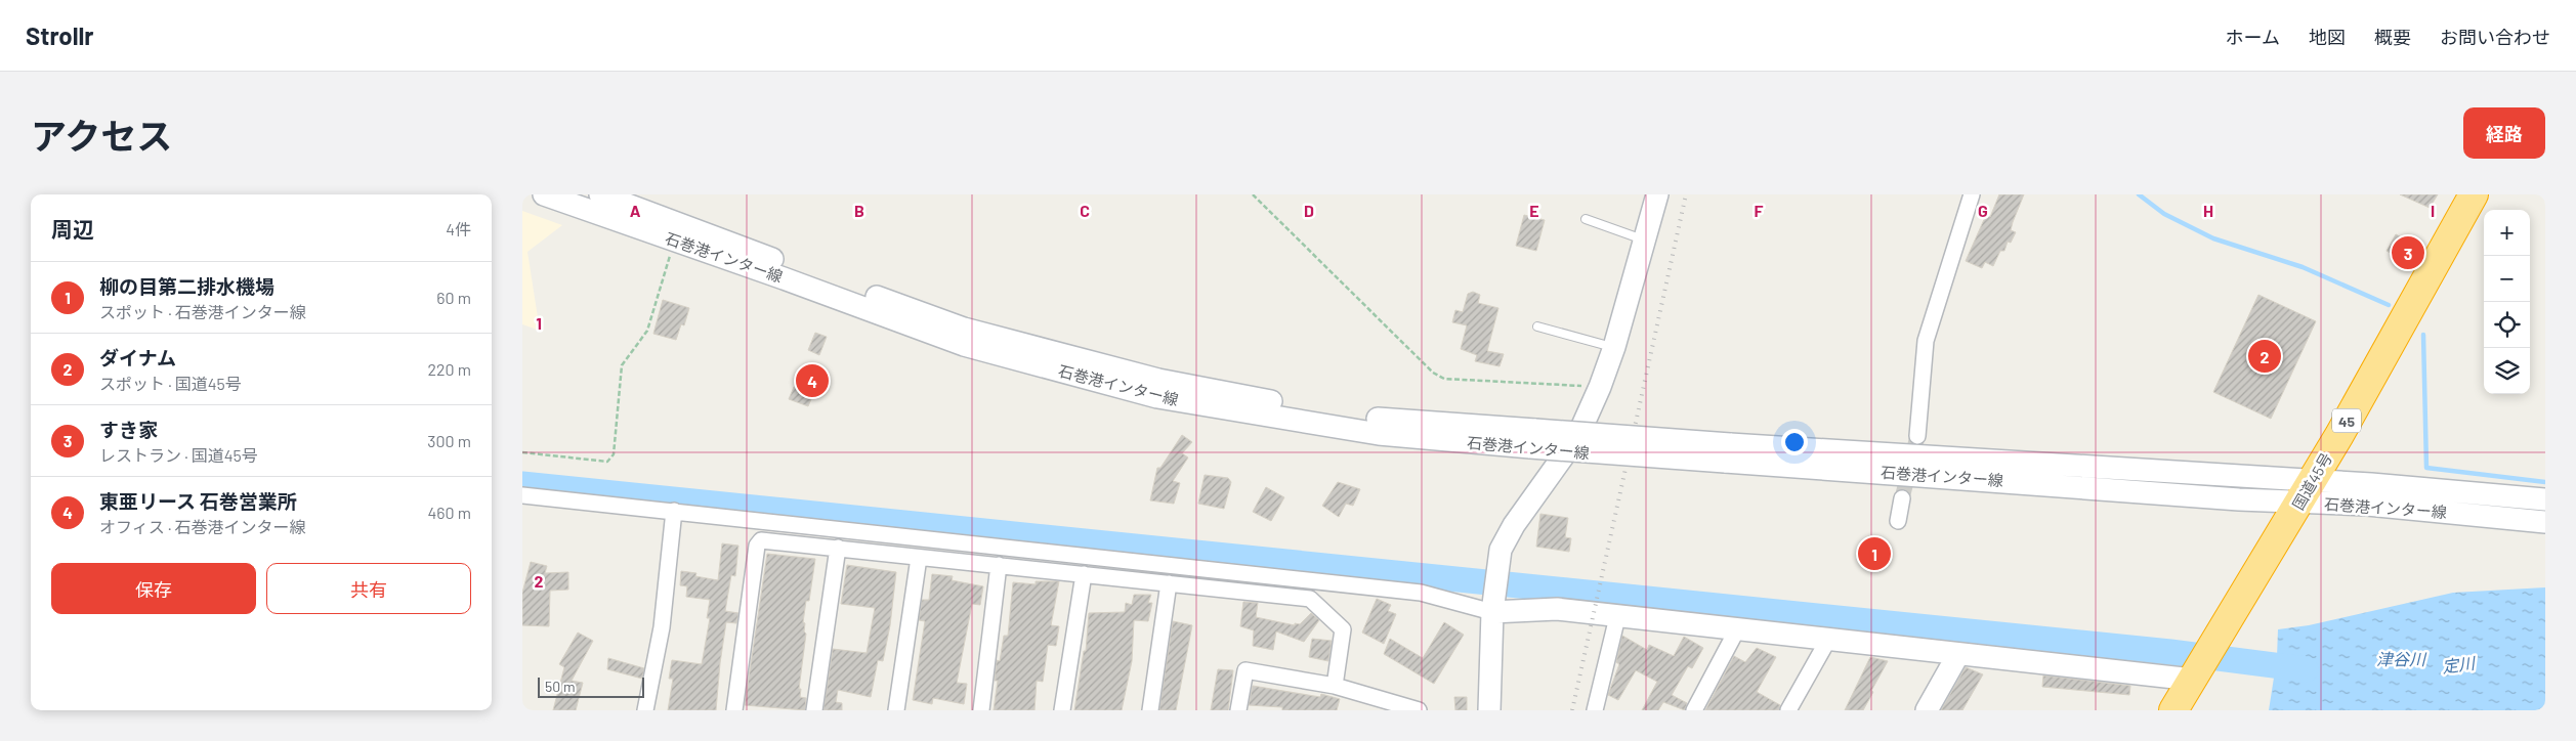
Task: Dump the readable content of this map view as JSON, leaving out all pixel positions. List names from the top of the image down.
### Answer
{
  "streets": {
    "highway": ["45", "国道45号"],
    "main road": ["石巻港インター線"]
  },
  "crossings": [
    ["石巻港インター線", "国道45号"]
  ],
  "water": ["津谷川", "定川"],
  "scale_bar": "50 m",
  "page": {
    "header": "Strollr",
    "nav": [
      "ホーム",
      "地図",
      "概要",
      "お問い合わせ"
    ],
    "title": "アクセス",
    "buttons": [
      "経路",
      ["保存", "共有"]
    ],
    "heading": ["周辺", "4件"],
    "map_buttons": ["+", "−"],
    "pins": [
      "3",
      "2",
      "4",
      "1"
    ],
    "list": [
      {
        "mark": "1",
        "name": "柳の目第二排水機場",
        "note": "スポット · 石巻港インター線",
        "value": "60 m"
      },
      {
        "mark": "2",
        "name": "ダイナム",
        "note": "スポット · 国道45号",
        "value": "220 m"
      },
      {
        "mark": "3",
        "name": "すき家",
        "note": "レストラン · 国道45号",
        "value": "300 m"
      },
      {
        "mark": "4",
        "name": "東亜リース 石巻営業所",
        "note": "オフィス · 石巻港インター線",
        "value": "460 m"
      }
    ],
    "scale": "50 m"
  },
  "grid": {
    "columns": [
      "A",
      "B",
      "C",
      "D",
      "E",
      "F",
      "G",
      "H",
      "I"
    ],
    "rows": ["1", "2"]
  }
}
